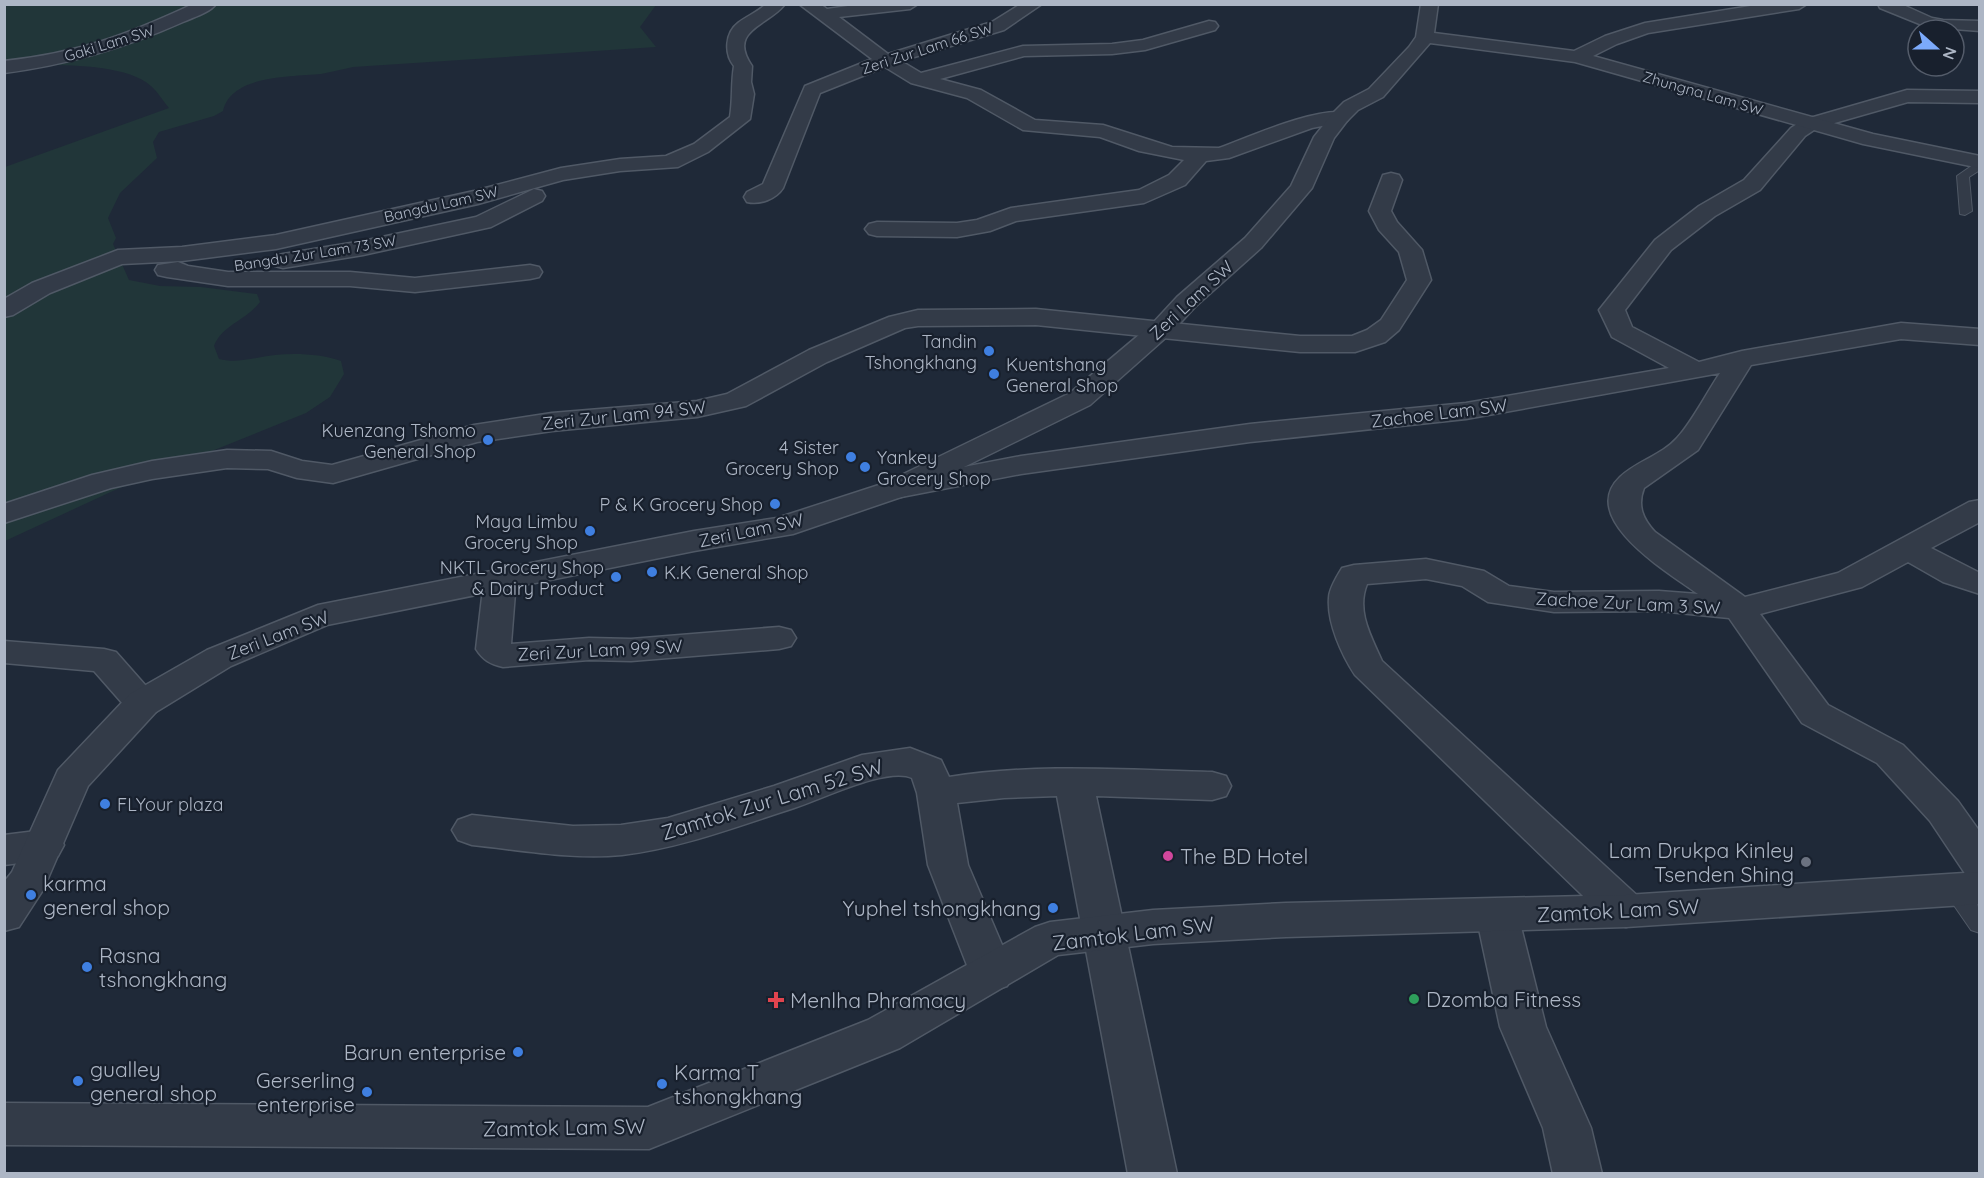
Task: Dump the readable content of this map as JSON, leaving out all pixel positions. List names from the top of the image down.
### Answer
{
  "streets": {
    "street": [
      "Gaki Lam SW",
      "Zeri Zur Lam 66 SW",
      "Zhungna Lam SW",
      "Bangdu Lam SW",
      "Bangdu Zur Lam 73 SW",
      "Zeri Lam SW",
      "Zachoe Lam SW",
      "Zeri Zur Lam 94 SW",
      "Zachoe Zur Lam 3 SW",
      "Zeri Zur Lam 99 SW",
      "Zamtok Zur Lam 52 SW",
      "Zamtok Lam SW"
    ]
  },
  "crossings": [
    ["Zhungna Lam SW", "Zeri Lam SW"],
    ["Bangdu Lam SW", "Bangdu Zur Lam 73 SW"],
    ["Zeri Lam SW", "Zachoe Lam SW"],
    ["Zeri Lam SW", "Zeri Zur Lam 94 SW"],
    ["Zeri Lam SW", "Zeri Zur Lam 99 SW"],
    ["Zachoe Zur Lam 3 SW", "Zamtok Lam SW"],
    ["Zamtok Zur Lam 52 SW", "Zamtok Lam SW"]
  ],
  "places": {
    "other": [
      "Tandin Tshongkhang",
      "Kuentshang General Shop",
      "Kuenzang Tshomo General Shop",
      "4 Sister Grocery Shop",
      "Yankey Grocery Shop",
      "P & K Grocery Shop",
      "Maya Limbu Grocery Shop",
      "K.K General Shop",
      "NKTL Grocery Shop & Dairy Product",
      "FLYour plaza",
      "The BD Hotel",
      "Lam Drukpa Kinley Tsenden Shing",
      "karma general shop",
      "Yuphel tshongkhang",
      "Rasna tshongkhang",
      "Dzomba Fitness",
      "Barun enterprise",
      "gualley general shop",
      "Karma T tshongkhang",
      "Gerserling enterprise"
    ],
    "health": ["Menlha Phramacy"]
  },
  "north": "right"
}
